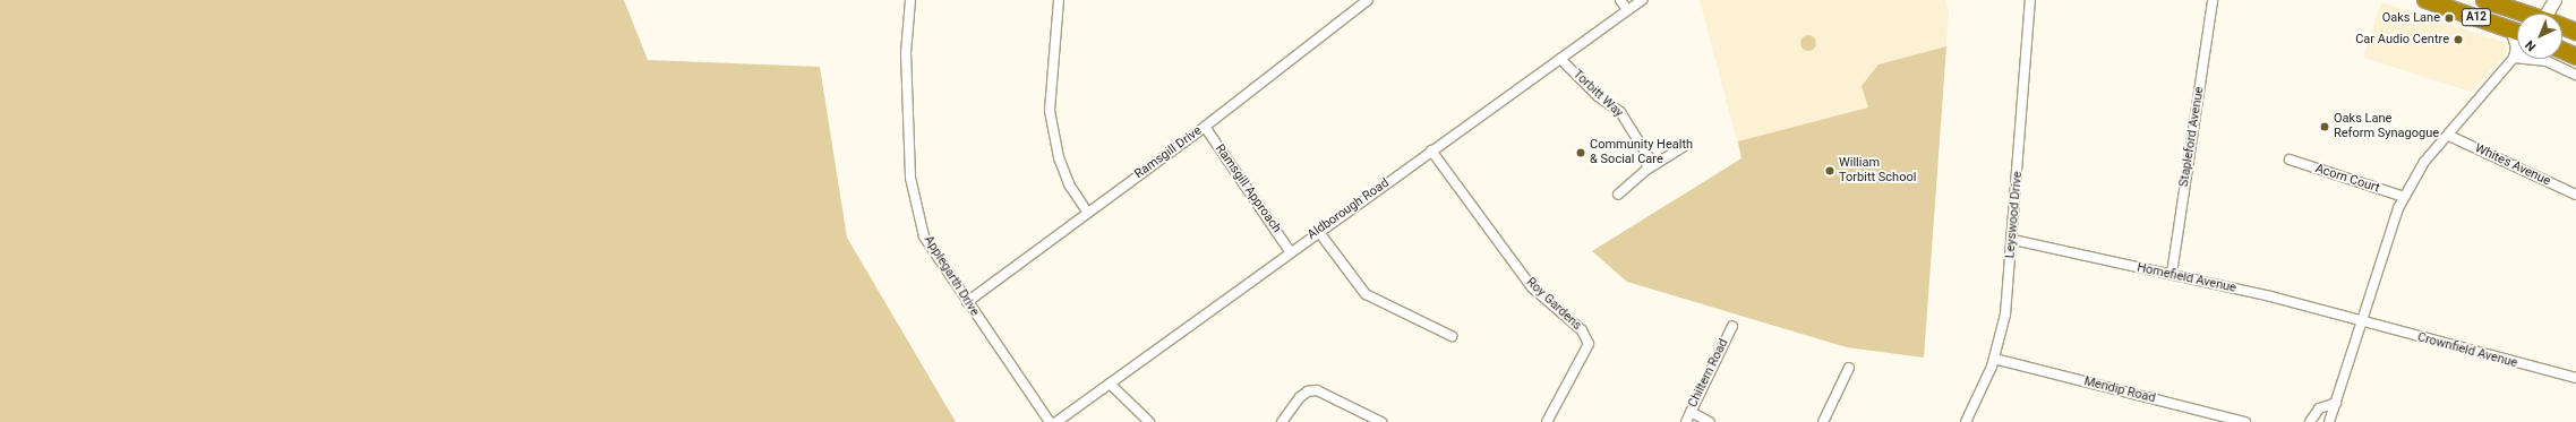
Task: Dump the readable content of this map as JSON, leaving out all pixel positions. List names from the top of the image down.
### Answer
{
  "streets": {
    "highway": ["A12"],
    "street": [
      "Torbitt Way",
      "Stapleford Avenue",
      "Ramsgill Drive",
      "Whites Avenue",
      "Acorn Court",
      "Ramsgill Approach",
      "Aldborough Road",
      "Leyswood Drive",
      "Applegarth Drive",
      "Homefield Avenue",
      "Roy Gardens",
      "Crownfield Avenue",
      "Chiltern Road",
      "Mendip Road"
    ]
  },
  "crossings": [
    ["Torbitt Way", "Aldborough Road"],
    ["Stapleford Avenue", "Homefield Avenue"],
    ["Ramsgill Drive", "Ramsgill Approach"],
    ["Ramsgill Drive", "Applegarth Drive"],
    ["Ramsgill Approach", "Aldborough Road"],
    ["Aldborough Road", "Roy Gardens"],
    ["Leyswood Drive", "Homefield Avenue"],
    ["Leyswood Drive", "Mendip Road"],
    ["Homefield Avenue", "Crownfield Avenue"]
  ],
  "places": [
    "Oaks Lane",
    "Car Audio Centre",
    "Oaks Lane Reform Synagogue",
    "Community Health & Social Care",
    "William Torbitt School"
  ],
  "north": "bottom left"
}
